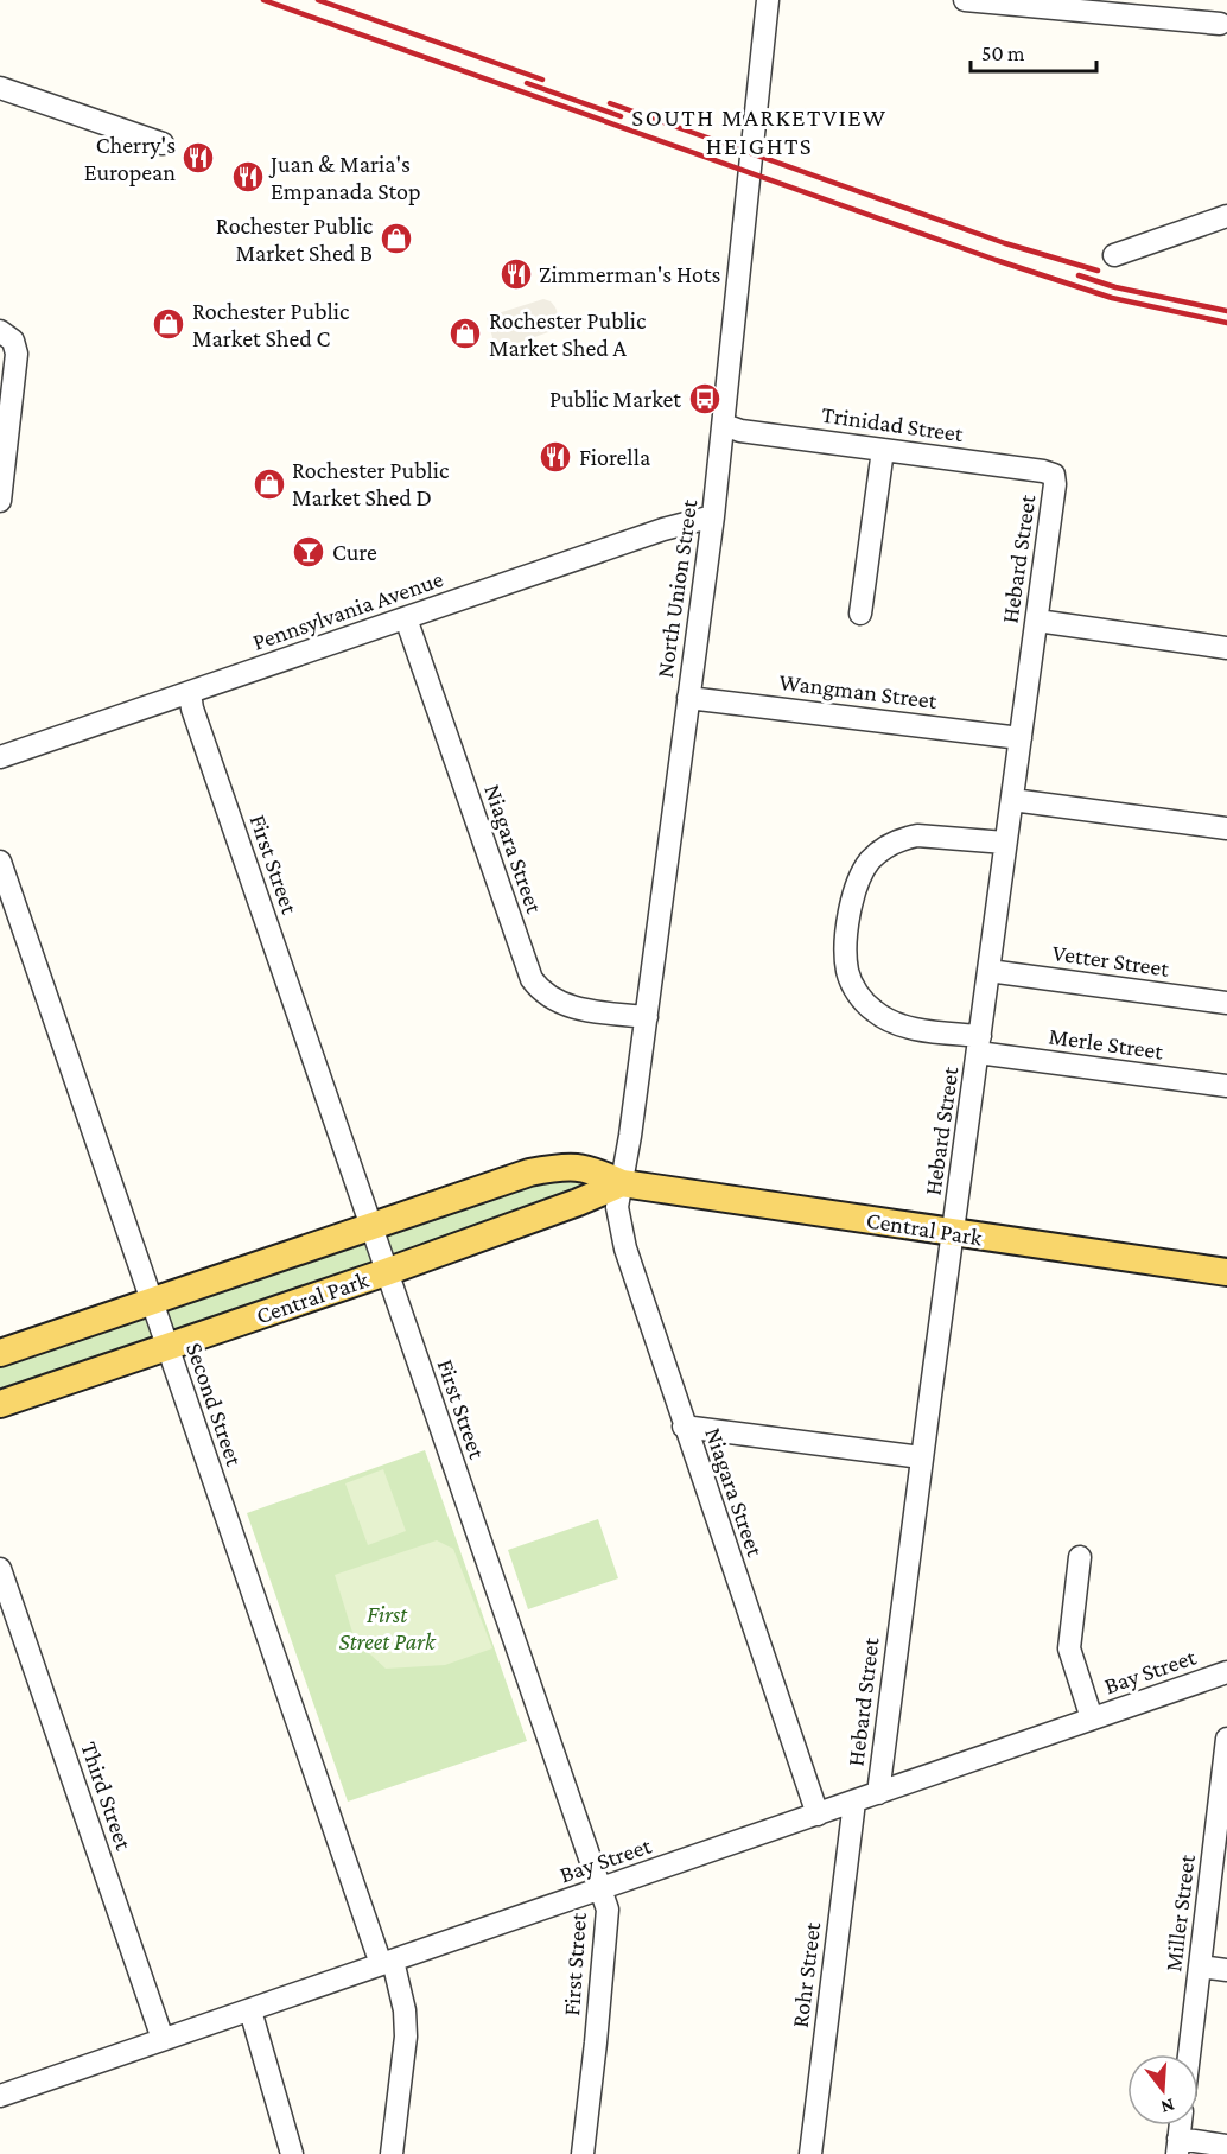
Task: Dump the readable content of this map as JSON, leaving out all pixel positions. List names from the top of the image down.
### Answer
{
  "streets": {
    "main road": ["Central Park"],
    "street": [
      "Trinidad Street",
      "Hebard Street",
      "North Union Street",
      "Pennsylvania Avenue",
      "Wangman Street",
      "Niagara Street",
      "First Street",
      "Vetter Street",
      "Merle Street",
      "Second Street",
      "Bay Street",
      "Third Street",
      "Miller Street",
      "Rohr Street"
    ]
  },
  "crossings": [
    ["Trinidad Street", "Hebard Street"],
    ["Trinidad Street", "North Union Street"],
    ["Hebard Street", "Wangman Street"],
    ["Hebard Street", "Vetter Street"],
    ["Hebard Street", "Merle Street"],
    ["Hebard Street", "Central Park"],
    ["Hebard Street", "Bay Street"],
    ["North Union Street", "Pennsylvania Avenue"],
    ["North Union Street", "Wangman Street"],
    ["North Union Street", "Niagara Street"],
    ["North Union Street", "Central Park"],
    ["Pennsylvania Avenue", "Niagara Street"],
    ["Pennsylvania Avenue", "First Street"],
    ["Niagara Street", "Central Park"],
    ["Niagara Street", "Bay Street"],
    ["First Street", "Central Park"],
    ["First Street", "Bay Street"],
    ["Central Park", "Second Street"],
    ["Second Street", "Bay Street"],
    ["Bay Street", "Third Street"],
    ["Bay Street", "Rohr Street"]
  ],
  "districts": ["SOUTH MARKETVIEW HEIGHTS"],
  "parks": ["First Street Park"],
  "places": {
    "restaurant": [
      "Cherry's European",
      "Juan & Maria's Empanada Stop",
      "Zimmerman's Hots",
      "Fiorella"
    ],
    "shop": [
      "Rochester Public Market Shed B",
      "Rochester Public Market Shed C",
      "Rochester Public Market Shed A",
      "Rochester Public Market Shed D"
    ],
    "bus stop": ["Public Market"],
    "bar": ["Cure"]
  },
  "scale_bar": "50 m",
  "north": "bottom"
}
